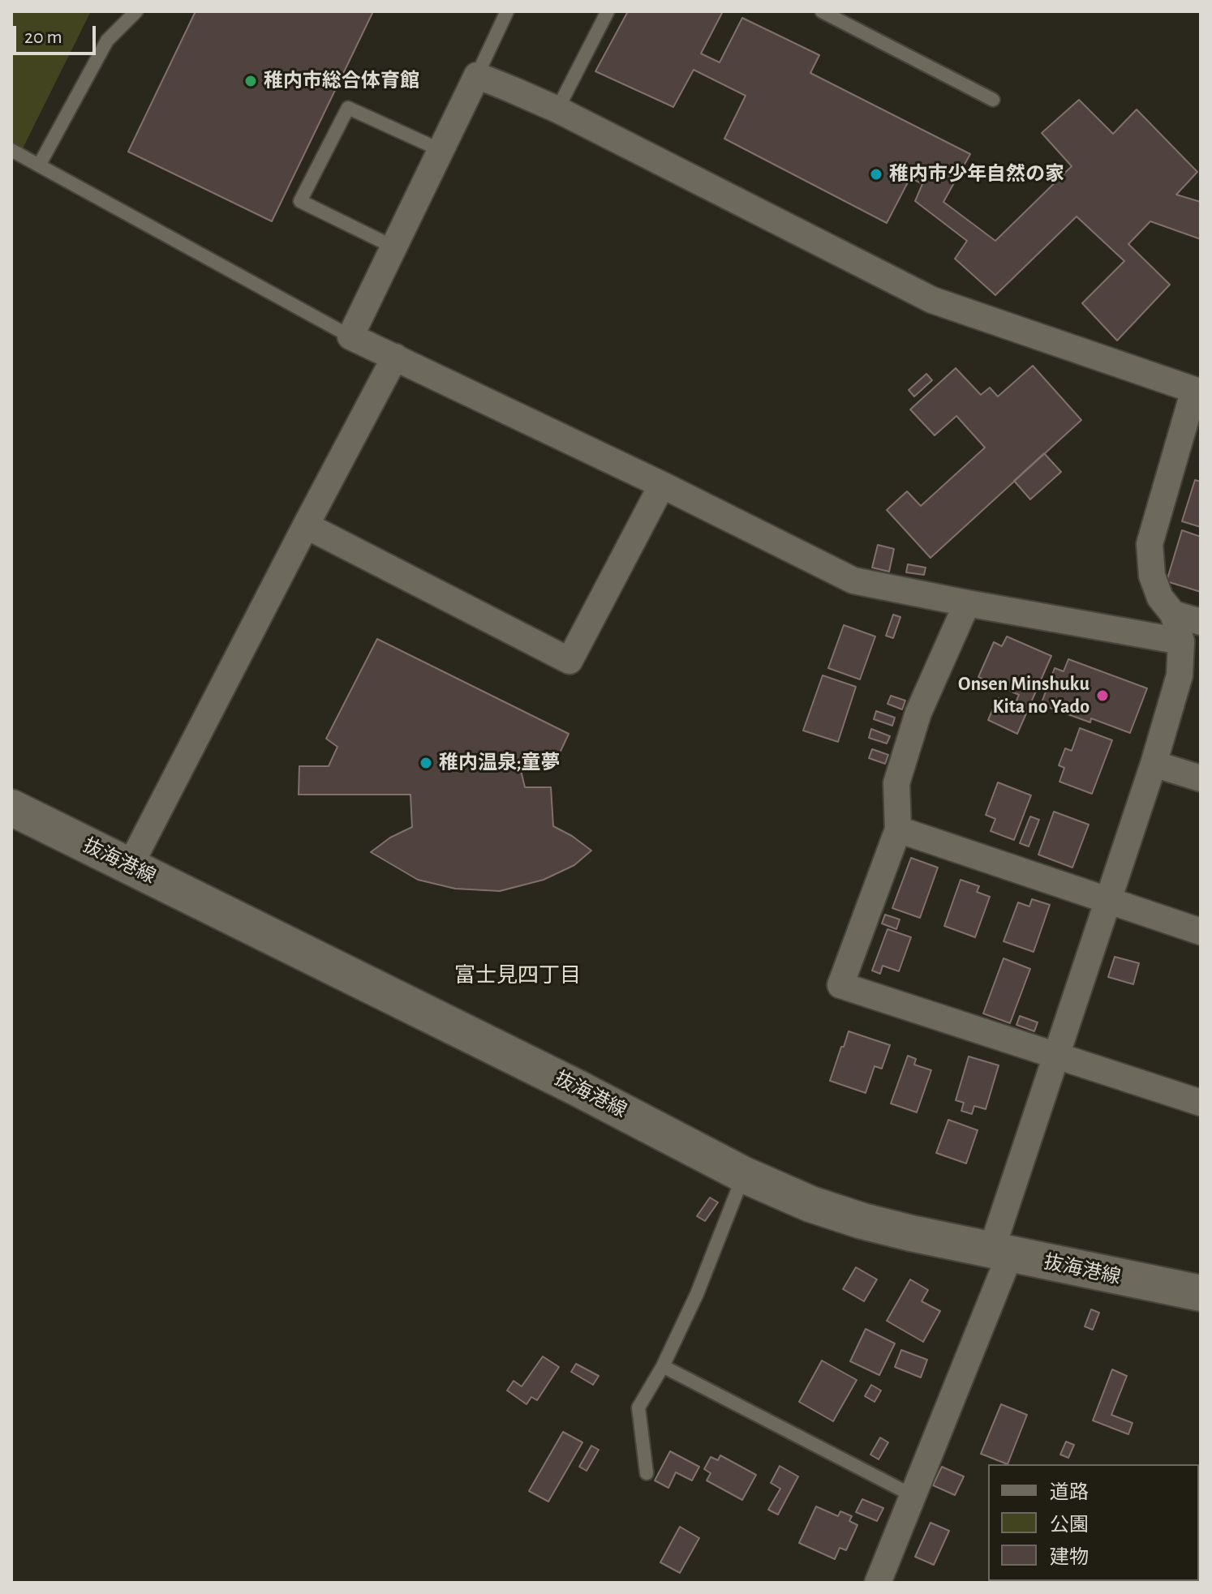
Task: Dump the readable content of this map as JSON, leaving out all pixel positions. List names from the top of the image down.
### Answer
{
  "streets": {
    "main road": ["抜海港線"]
  },
  "districts": ["富士見四丁目"],
  "places": [
    "稚内市総合体育館",
    "稚内市少年自然の家",
    "Onsen Minshuku Kita no Yado",
    "稚内温泉;童夢"
  ],
  "legend": ["道路", "公園", "建物"],
  "scale_bar": "20 m"
}
